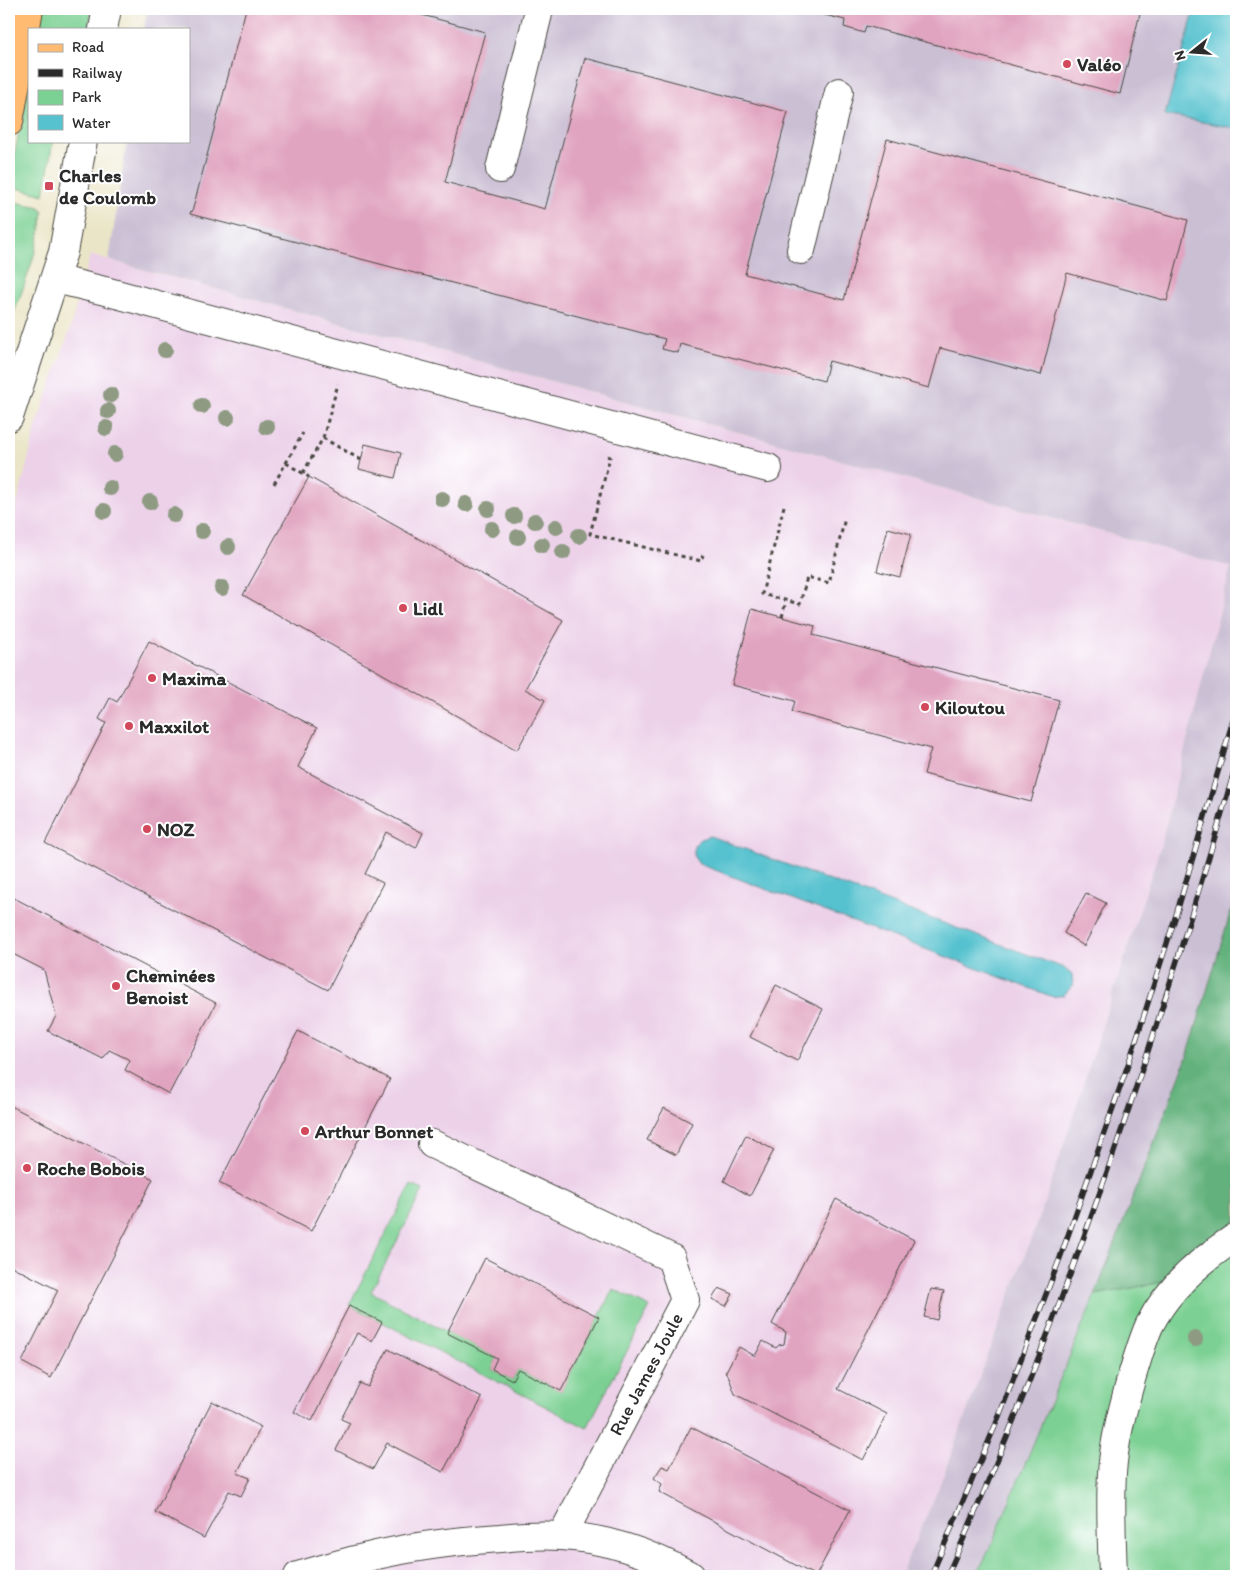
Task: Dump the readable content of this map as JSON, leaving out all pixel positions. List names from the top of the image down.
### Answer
{
  "streets": {
    "street": ["Rue James Joule"]
  },
  "places": {
    "other": [
      "Valéo",
      "Lidl",
      "Maxima",
      "Kiloutou",
      "Maxxilot",
      "NOZ",
      "Cheminées Benoist",
      "Arthur Bonnet",
      "Roche Bobois"
    ],
    "transit": ["Charles de Coulomb"]
  },
  "legend": [
    "Road",
    "Railway",
    "Park",
    "Water"
  ],
  "north": "left"
}
